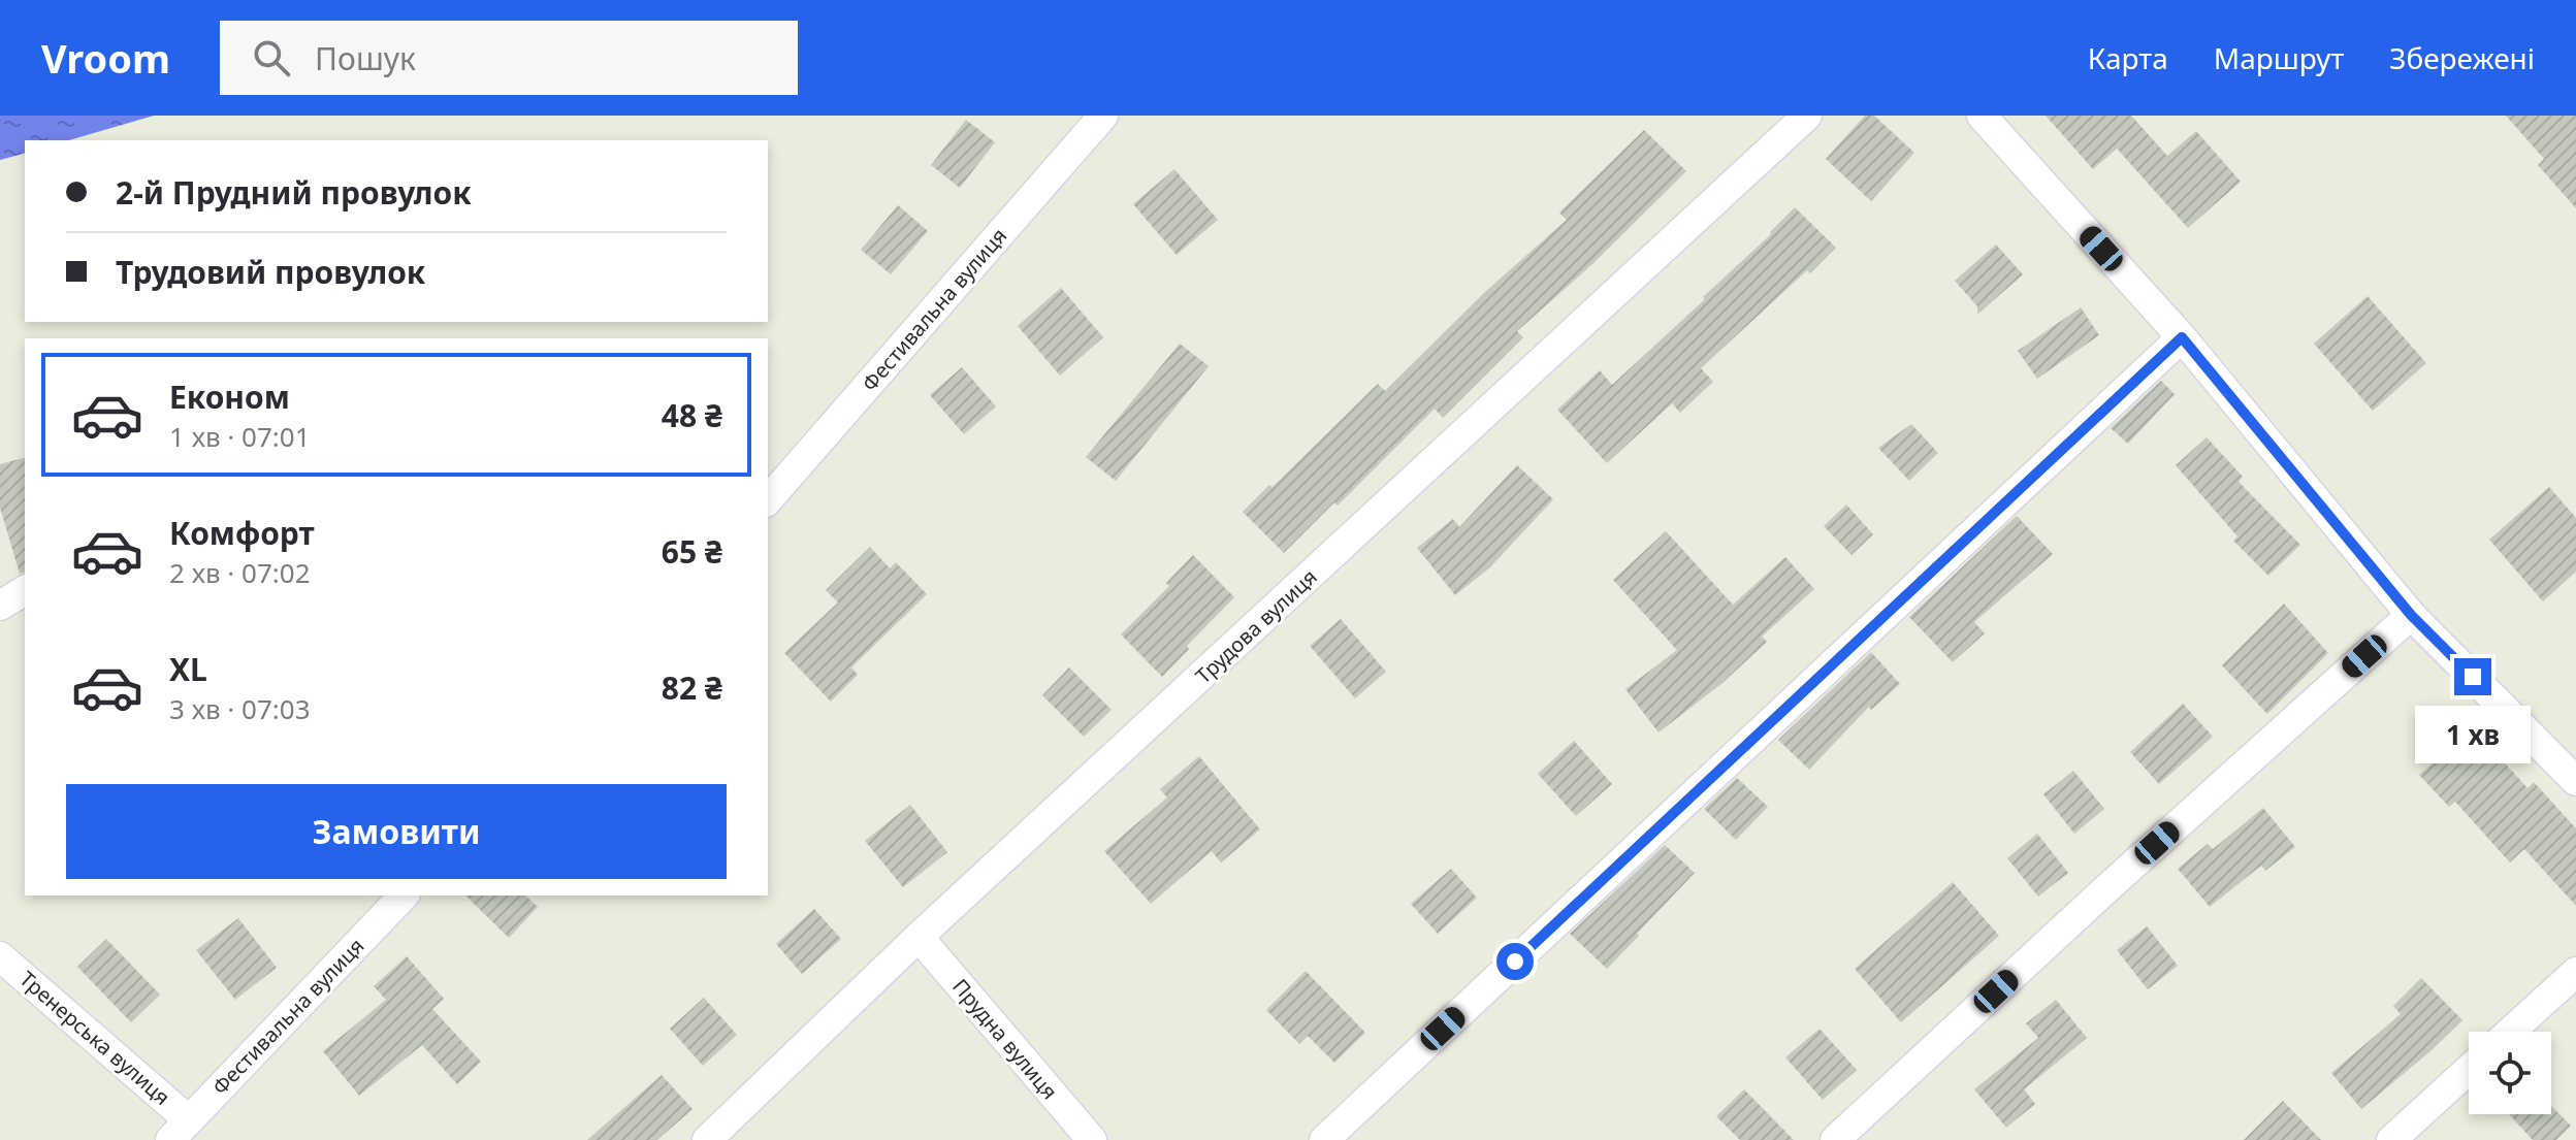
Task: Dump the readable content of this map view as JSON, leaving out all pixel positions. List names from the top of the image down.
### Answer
{
  "streets": {
    "street": [
      "Фестивальна вулиця",
      "Трудова вулиця",
      "Тренерська вулиця",
      "Прудна вулиця"
    ]
  },
  "crossings": [
    ["Фестивальна вулиця", "Тренерська вулиця"],
    ["Трудова вулиця", "Прудна вулиця"]
  ],
  "page": {
    "header": "Vroom",
    "search": "Пошук",
    "nav": ["Карта", "Маршрут", "Збережені"],
    "banner": ["2-й Прудний провулок", "Трудовий провулок"],
    "list": [
      {
        "name": "Економ",
        "note": "1 хв · 07:01",
        "value": "48 ₴"
      },
      {
        "name": "Комфорт",
        "note": "2 хв · 07:02",
        "value": "65 ₴"
      },
      {
        "name": "XL",
        "note": "3 хв · 07:03",
        "value": "82 ₴"
      }
    ],
    "bubble": "1 хв",
    "buttons": "Замовити"
  }
}
